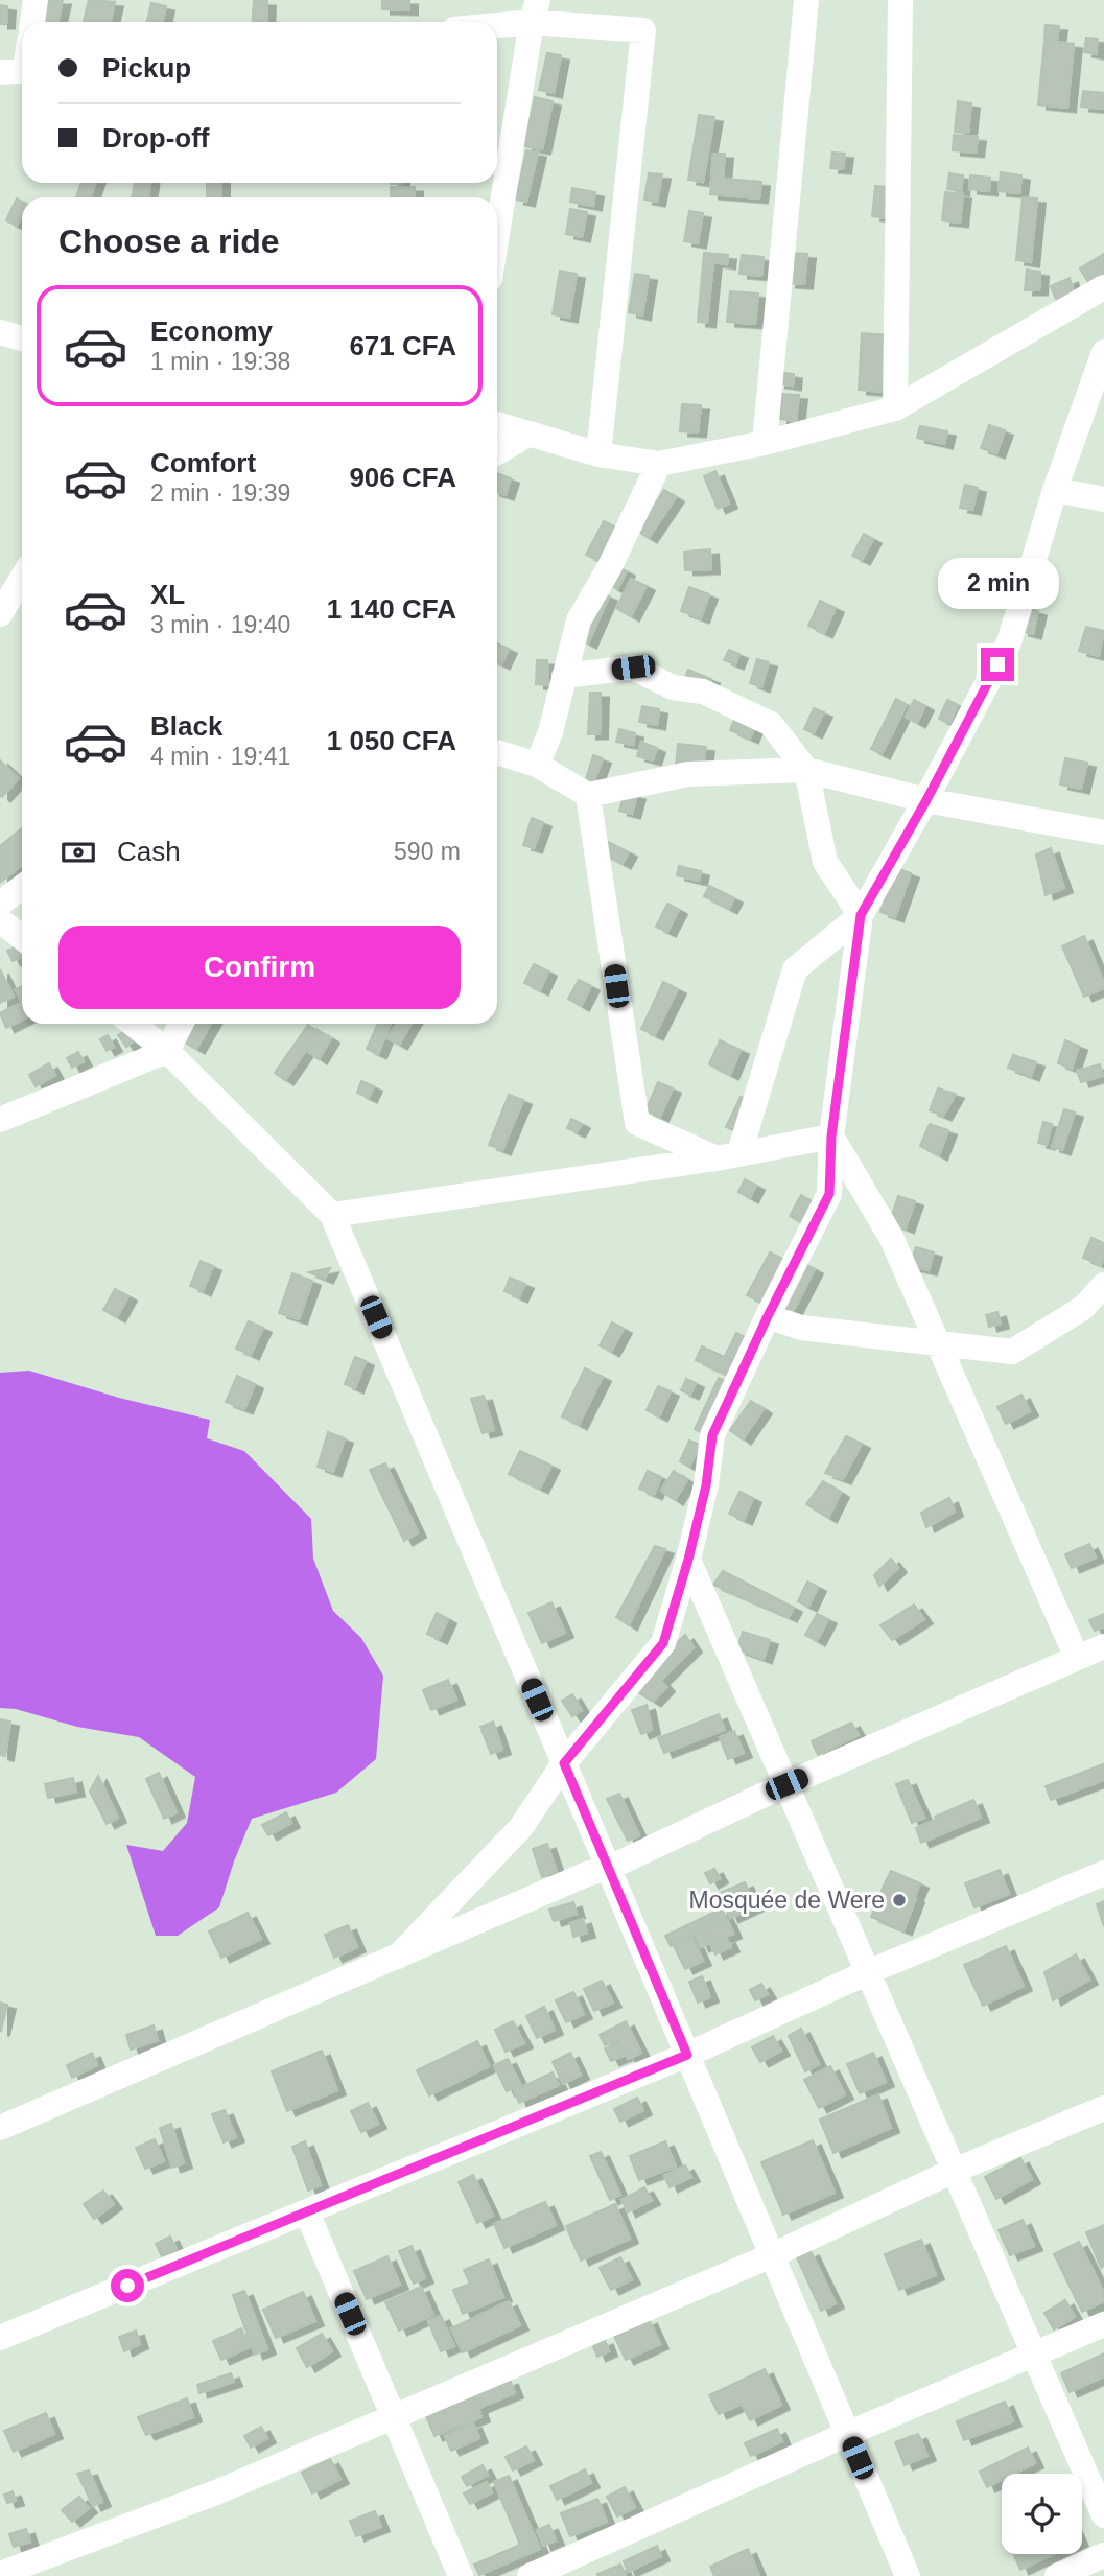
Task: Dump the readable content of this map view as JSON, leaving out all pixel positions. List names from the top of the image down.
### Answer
{
  "places": ["Mosquée de Were"],
  "page": {
    "banner": ["Pickup", "Drop-off"],
    "heading": "Choose a ride",
    "list": [
      {
        "name": "Economy",
        "note": "1 min · 19:38",
        "value": "671 CFA"
      },
      {
        "name": "Comfort",
        "note": "2 min · 19:39",
        "value": "906 CFA"
      },
      {
        "name": "XL",
        "note": "3 min · 19:40",
        "value": "1 140 CFA"
      },
      {
        "name": "Black",
        "note": "4 min · 19:41",
        "value": "1 050 CFA"
      }
    ],
    "bubble": "2 min",
    "pay": ["Cash", "590 m"],
    "buttons": "Confirm"
  }
}
